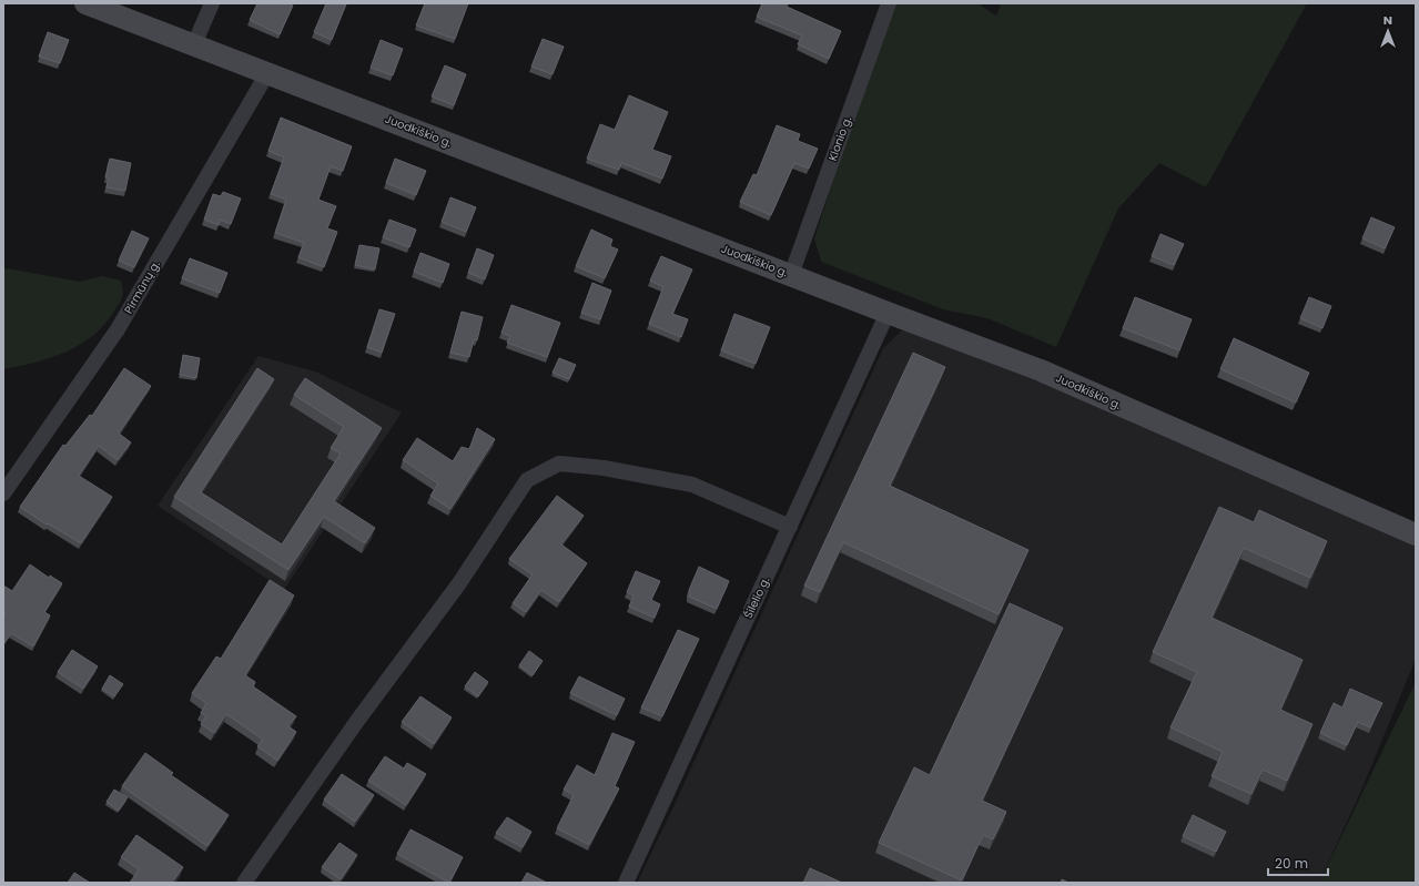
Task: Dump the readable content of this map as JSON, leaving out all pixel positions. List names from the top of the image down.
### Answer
{
  "streets": {
    "street": [
      "Juodkiškio g.",
      "Klonio g.",
      "Pirmūnų g.",
      "Šilelio g."
    ]
  },
  "crossings": [
    ["Juodkiškio g.", "Klonio g."],
    ["Juodkiškio g.", "Pirmūnų g."],
    ["Juodkiškio g.", "Šilelio g."]
  ],
  "scale_bar": "20 m",
  "north": "top"
}
